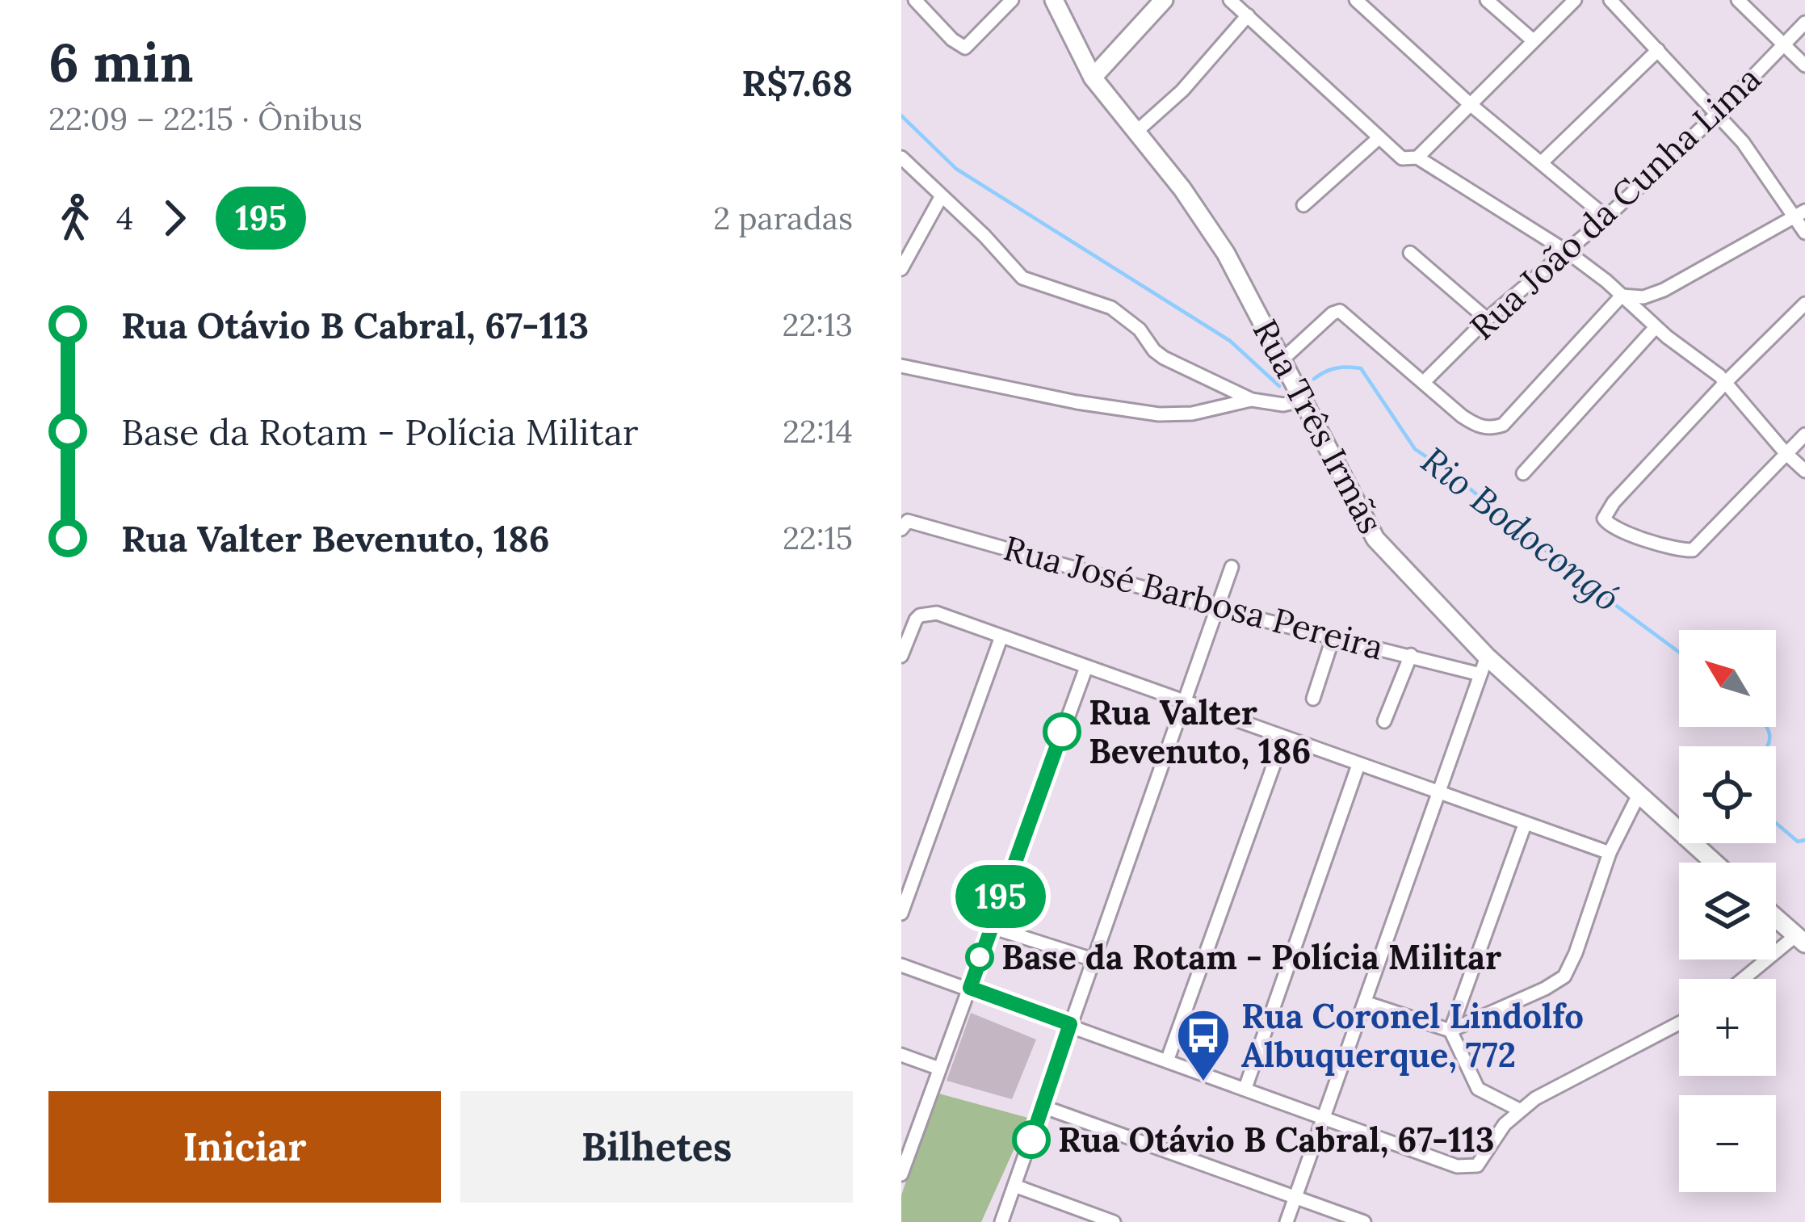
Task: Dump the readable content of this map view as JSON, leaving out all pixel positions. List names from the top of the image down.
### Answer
{
  "streets": {
    "street": ["Rua João da Cunha Lima", "Rua Três Irmãs", "Rua José Barbosa Pereira"]
  },
  "crossings": [
    ["Rua Três Irmãs", "Rua José Barbosa Pereira"]
  ],
  "water": ["Rio Bodocongó"],
  "places": {
    "other": ["Rua Valter Bevenuto, 186", "Base da Rotam - Polícia Militar", "Rua Otávio B Cabral, 67-113"],
    "bus stop": ["Rua Coronel Lindolfo Albuquerque, 772"]
  },
  "lines": ["bus line 195"],
  "north": "top left",
  "page": {
    "heading": ["6 min", "22:09 – 22:15 · Ônibus", "R$7.68"],
    "on_map": "195",
    "legs": ["4", "195", "2 paradas"],
    "list": [
      {
        "name": "Rua Otávio B Cabral, 67-113",
        "value": "22:13"
      },
      {
        "name": "Base da Rotam - Polícia Militar",
        "value": "22:14"
      },
      {
        "name": "Rua Valter Bevenuto, 186",
        "value": "22:15"
      }
    ],
    "map_buttons": ["+", "−"],
    "buttons": ["Iniciar", "Bilhetes"]
  }
}
